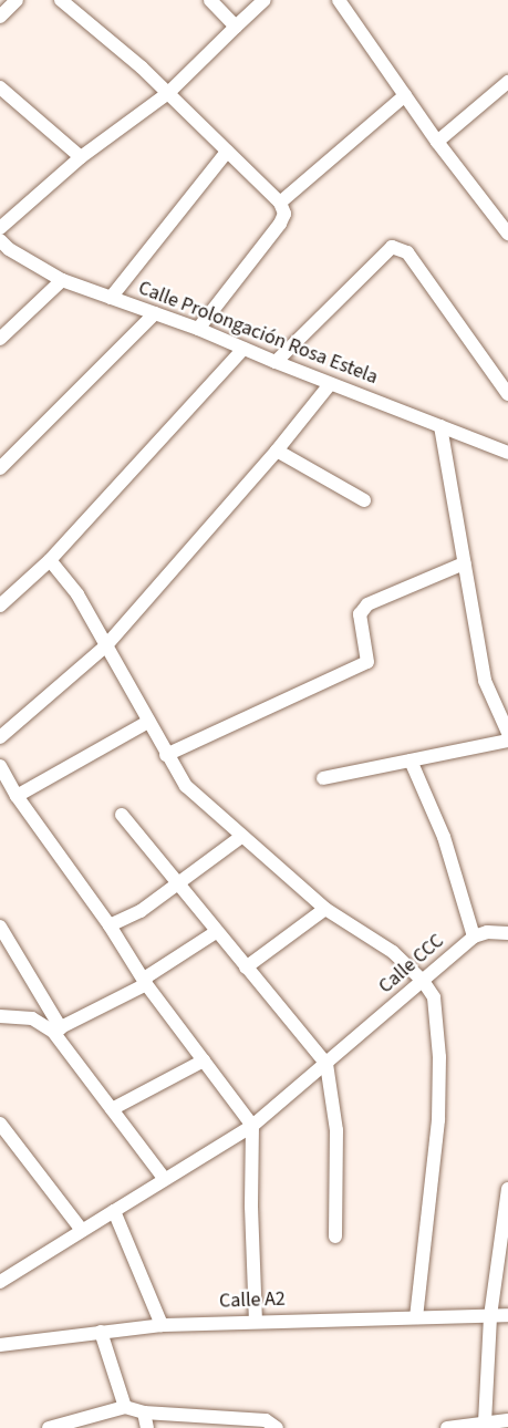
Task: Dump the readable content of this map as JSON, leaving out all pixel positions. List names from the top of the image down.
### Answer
{
  "streets": {
    "street": ["Calle Prolongación Rosa Estela", "Calle CCC", "Calle A2"]
  }
}
